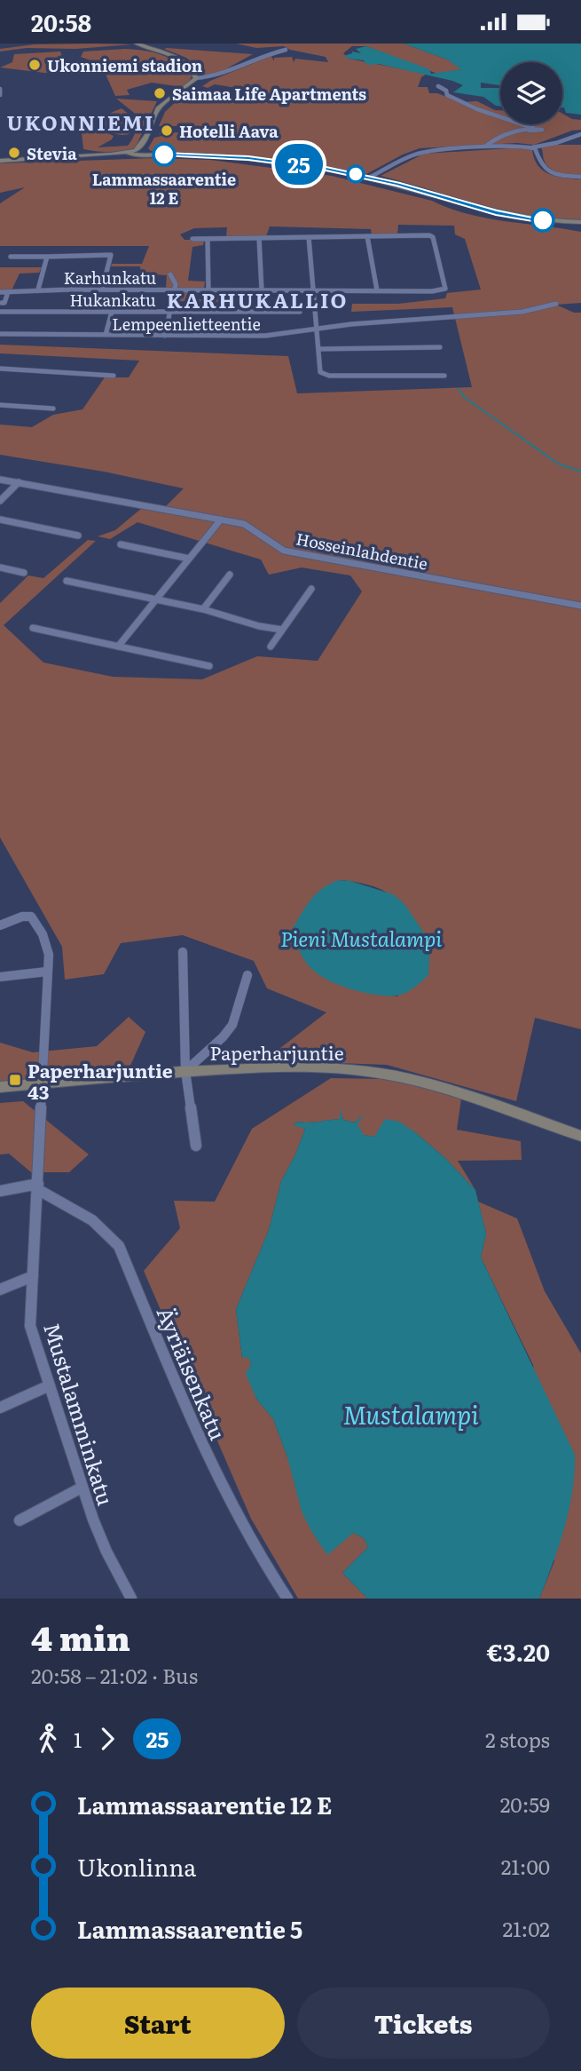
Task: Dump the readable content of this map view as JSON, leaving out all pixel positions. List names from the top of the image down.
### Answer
{
  "streets": {
    "street": [
      "Karhunkatu",
      "Hukankatu",
      "Lempeenlietteentie",
      "Hosseinlahdentie",
      "Paperharjuntie",
      "Äyriäisenkatu",
      "Mustalamminkatu"
    ]
  },
  "crossings": [
    ["Paperharjuntie", "Mustalamminkatu"],
    ["Äyriäisenkatu", "Mustalamminkatu"]
  ],
  "districts": ["UKONNIEMI", "KARHUKALLIO"],
  "water": ["Pieni Mustalampi", "Mustalampi"],
  "places": {
    "other": [
      "Ukonniemi stadion",
      "Saimaa Life Apartments",
      "Hotelli Aava",
      "Stevia",
      "Lammassaarentie 12 E"
    ],
    "transit": ["Paperharjuntie 43"]
  },
  "lines": ["bus line 25"],
  "page": {
    "status": "20:58",
    "on_map": "25",
    "heading": ["4 min", "20:58 – 21:02 · Bus", "€3.20"],
    "legs": ["1", "25", "2 stops"],
    "list": [
      {
        "name": "Lammassaarentie 12 E",
        "value": "20:59"
      },
      {
        "name": "Ukonlinna",
        "value": "21:00"
      },
      {
        "name": "Lammassaarentie 5",
        "value": "21:02"
      }
    ],
    "buttons": ["Start", "Tickets"]
  }
}
